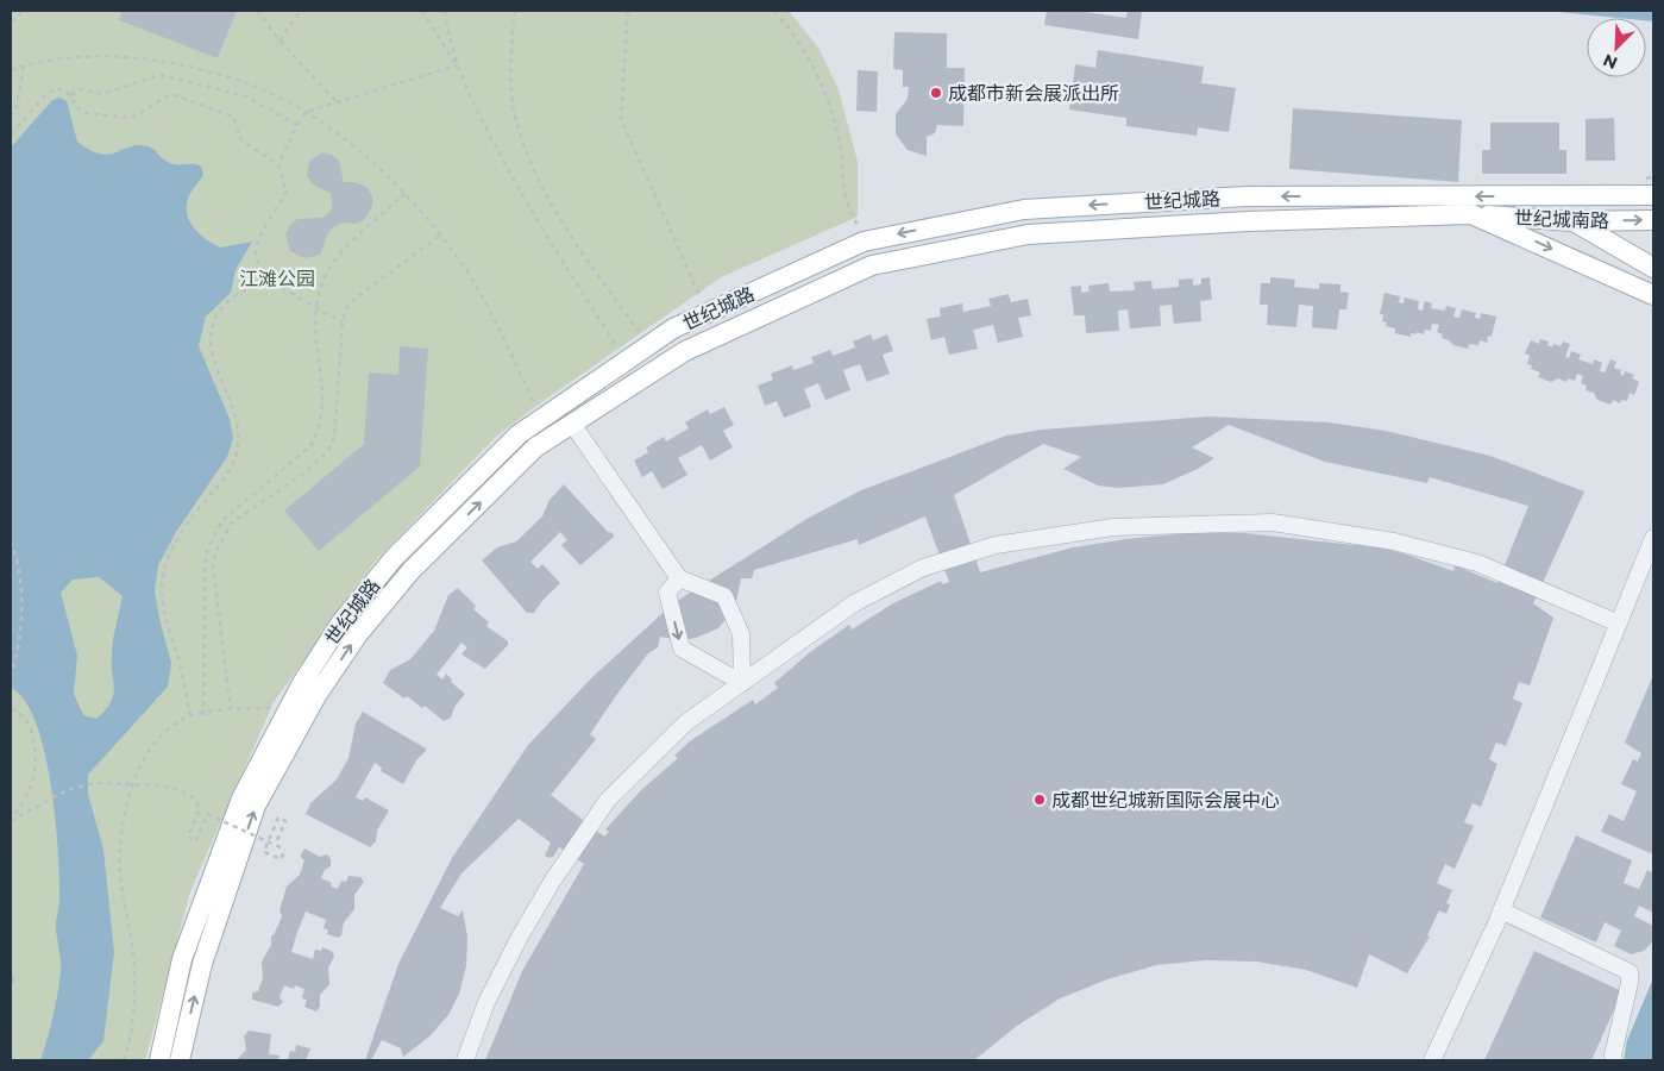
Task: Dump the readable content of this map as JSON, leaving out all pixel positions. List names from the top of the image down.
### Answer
{
  "streets": {
    "main road": ["世纪城路", "世纪城南路"]
  },
  "crossings": [
    ["世纪城路", "世纪城南路"]
  ],
  "one_way": ["世纪城南路"],
  "parks": ["江滩公园"],
  "places": ["成都市新会展派出所", "成都世纪城新国际会展中心"],
  "north": "bottom left"
}
